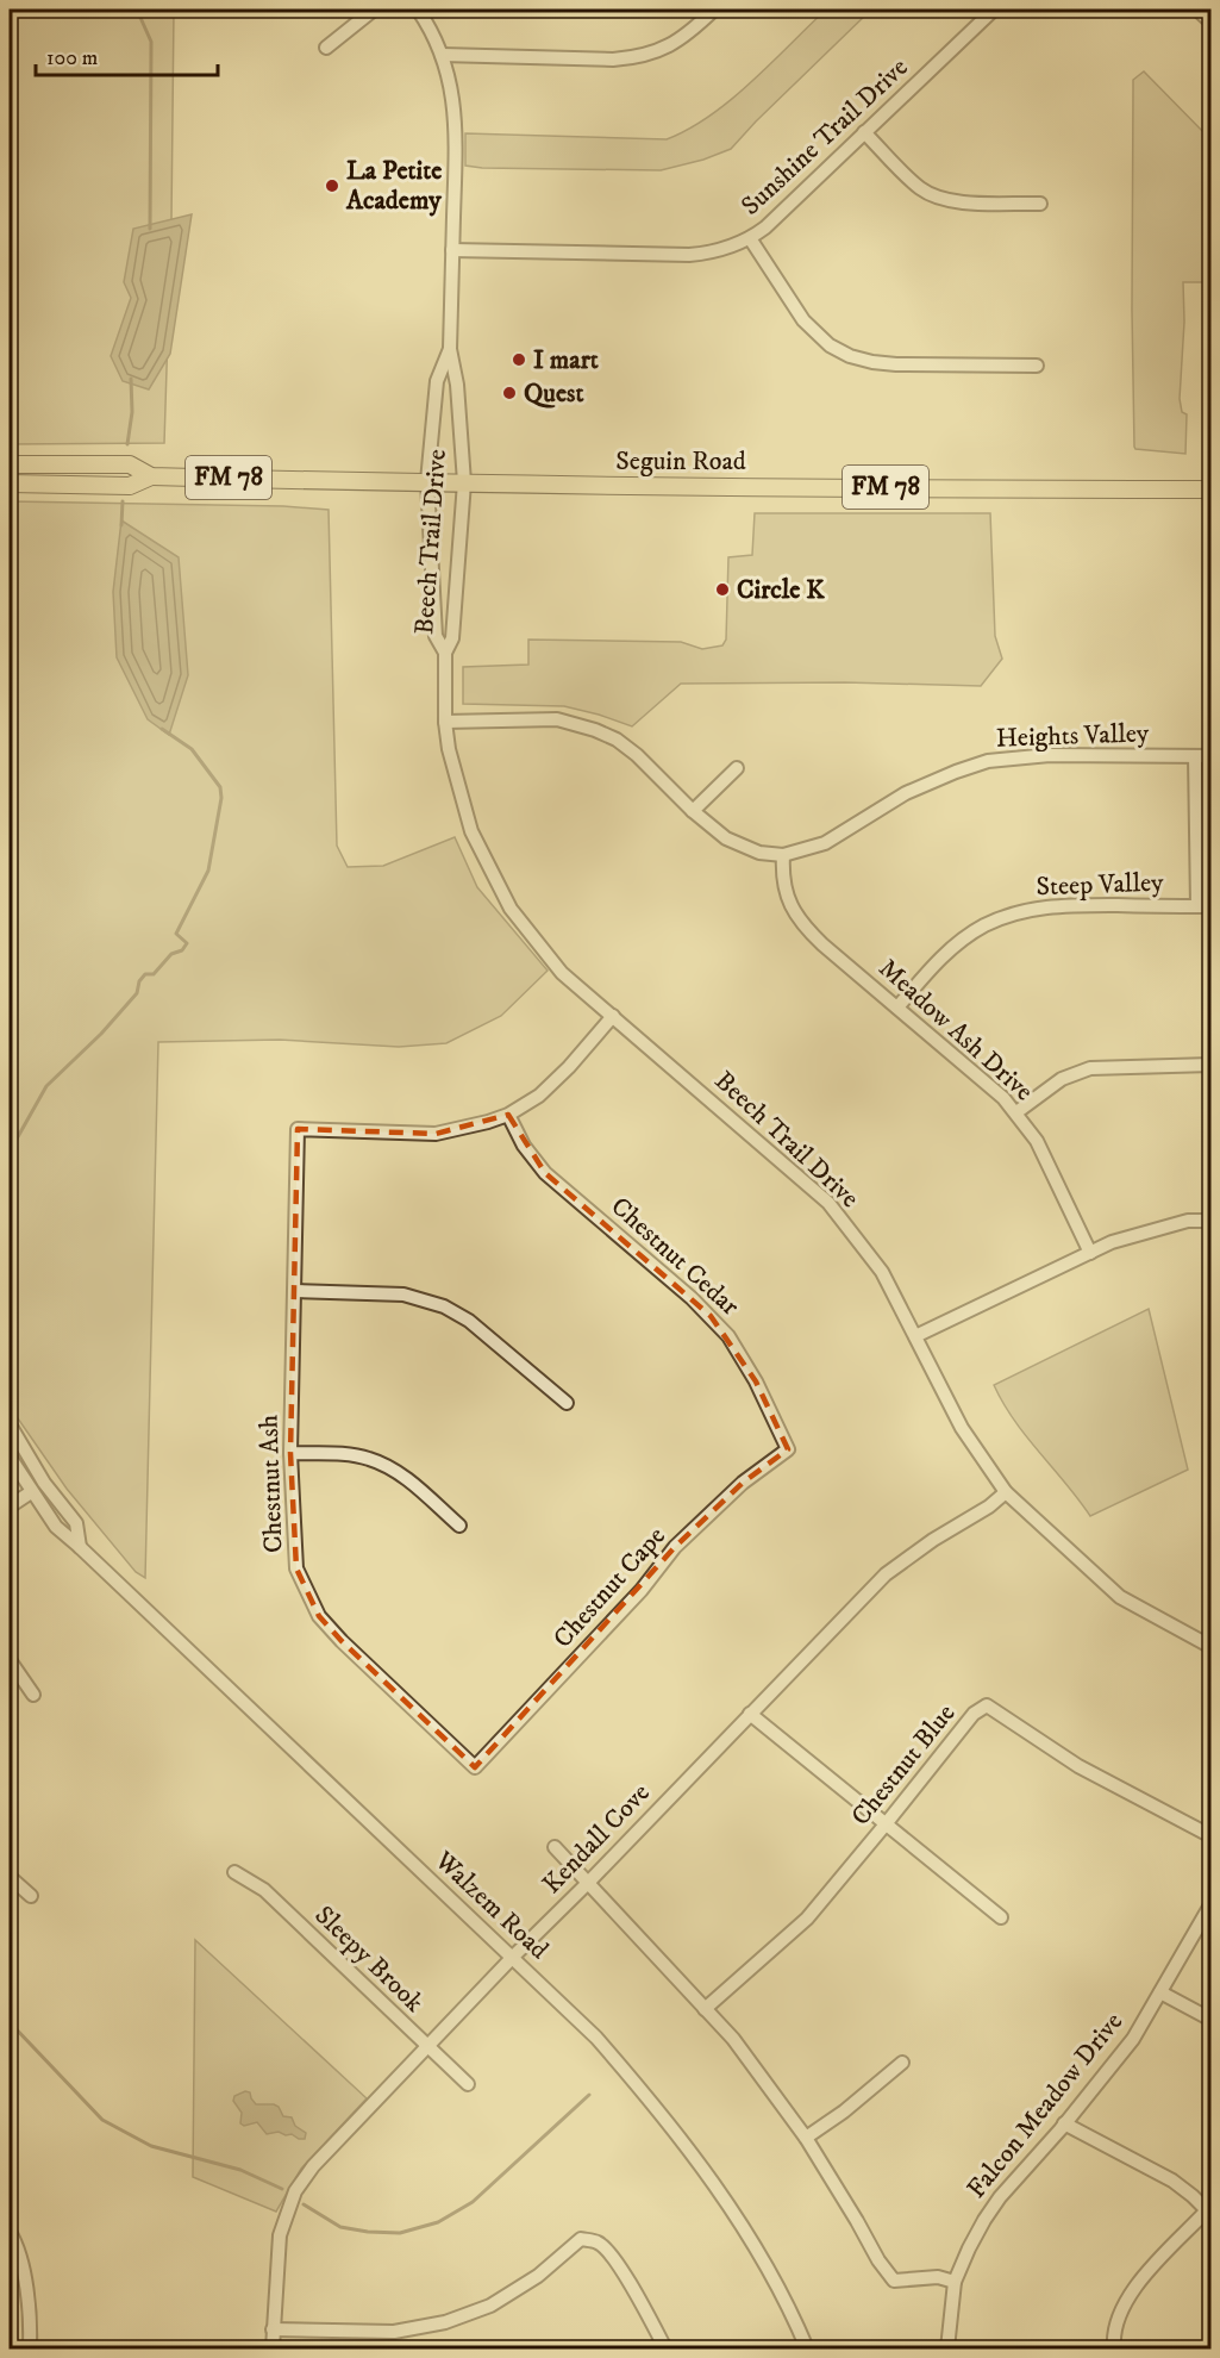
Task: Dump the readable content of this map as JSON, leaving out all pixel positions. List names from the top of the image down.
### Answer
{
  "streets": {
    "main road": ["Seguin Road", "FM 78"],
    "street": [
      "Sunshine Trail Drive",
      "Beech Trail Drive",
      "Heights Valley",
      "Steep Valley",
      "Meadow Ash Drive",
      "Chestnut Cedar",
      "Chestnut Ash",
      "Chestnut Cape",
      "Chestnut Blue",
      "Kendall Cove",
      "Walzem Road",
      "Sleepy Brook",
      "Falcon Meadow Drive"
    ]
  },
  "crossings": [
    ["Sunshine Trail Drive", "Beech Trail Drive"],
    ["Seguin Road", "Beech Trail Drive"],
    ["Beech Trail Drive", "Heights Valley"],
    ["Beech Trail Drive", "Kendall Cove"],
    ["Heights Valley", "Meadow Ash Drive"],
    ["Steep Valley", "Meadow Ash Drive"],
    ["Chestnut Cedar", "Chestnut Ash"],
    ["Chestnut Cedar", "Chestnut Cape"],
    ["Chestnut Ash", "Chestnut Cape"],
    ["Kendall Cove", "Walzem Road"],
    ["Kendall Cove", "Sleepy Brook"]
  ],
  "places": [
    "La Petite Academy",
    "I mart",
    "Quest",
    "Circle K"
  ],
  "scale_bar": "100 m"
}
